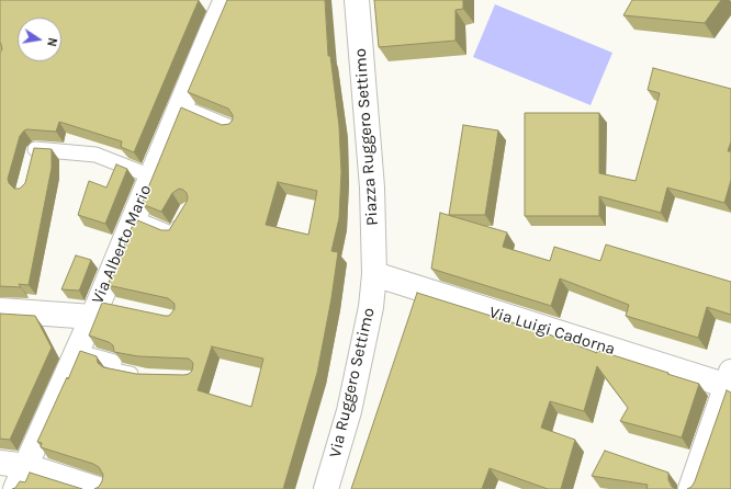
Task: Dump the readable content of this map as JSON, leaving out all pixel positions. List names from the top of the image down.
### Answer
{
  "streets": {
    "street": [
      "Piazza Ruggero Settimo",
      "Via Alberto Mario",
      "Via Luigi Cadorna",
      "Via Ruggero Settimo"
    ]
  },
  "crossings": [
    ["Piazza Ruggero Settimo", "Via Luigi Cadorna"],
    ["Piazza Ruggero Settimo", "Via Ruggero Settimo"],
    ["Via Luigi Cadorna", "Via Ruggero Settimo"]
  ],
  "north": "right"
}
